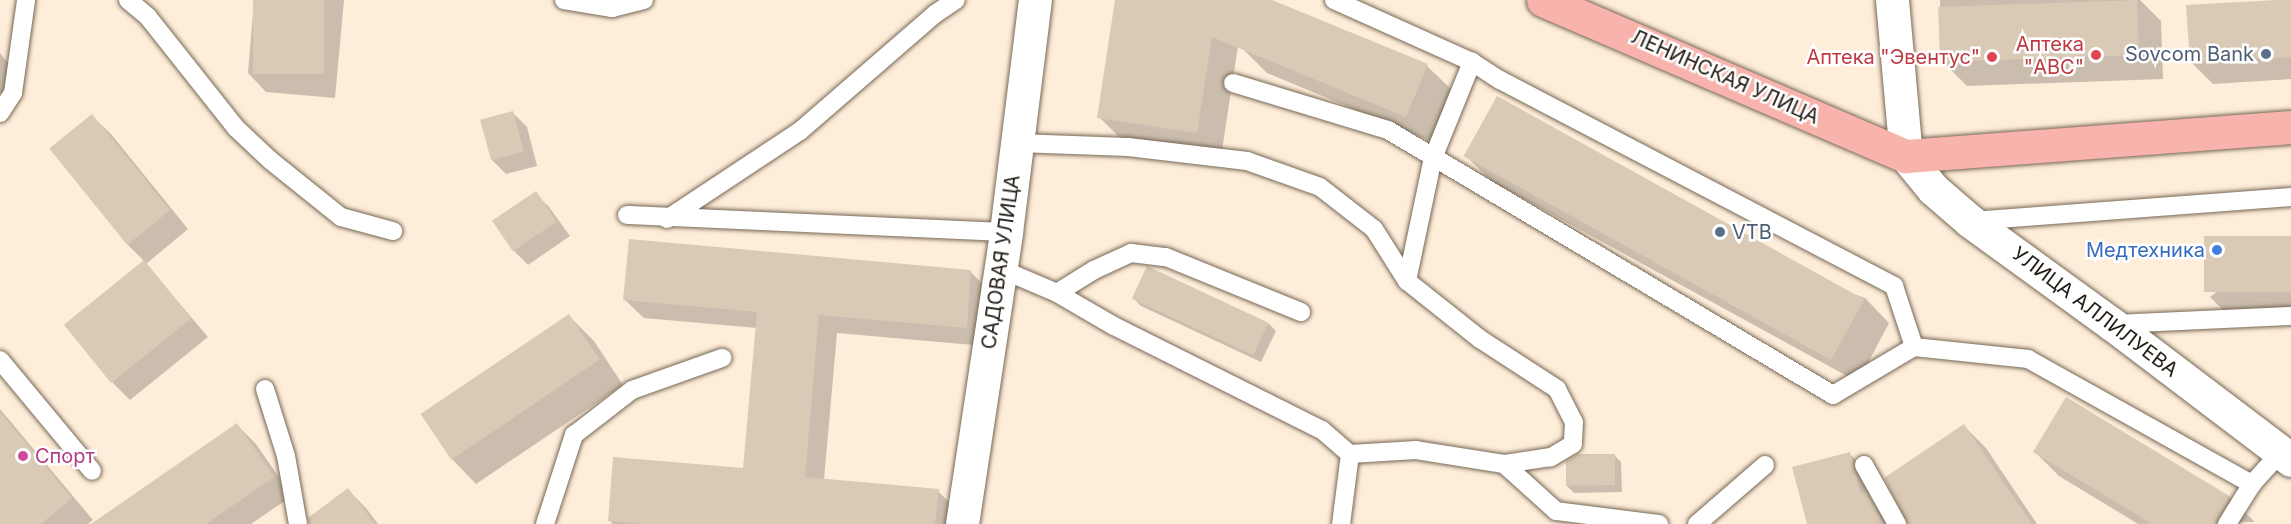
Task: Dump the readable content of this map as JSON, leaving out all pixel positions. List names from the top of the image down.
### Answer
{
  "streets": {
    "main road": ["ЛЕНИНСКАЯ УЛИЦА"],
    "street": ["САДОВАЯ УЛИЦА", "УЛИЦА АЛЛИЛУЕВА"]
  },
  "crossings": [
    ["ЛЕНИНСКАЯ УЛИЦА", "УЛИЦА АЛЛИЛУЕВА"]
  ],
  "places": [
    "Sovcom Bank",
    "Аптека \"ABC\"",
    "Аптека \"Эвентус\"",
    "VTB",
    "Медтехника",
    "Спорт"
  ]
}
